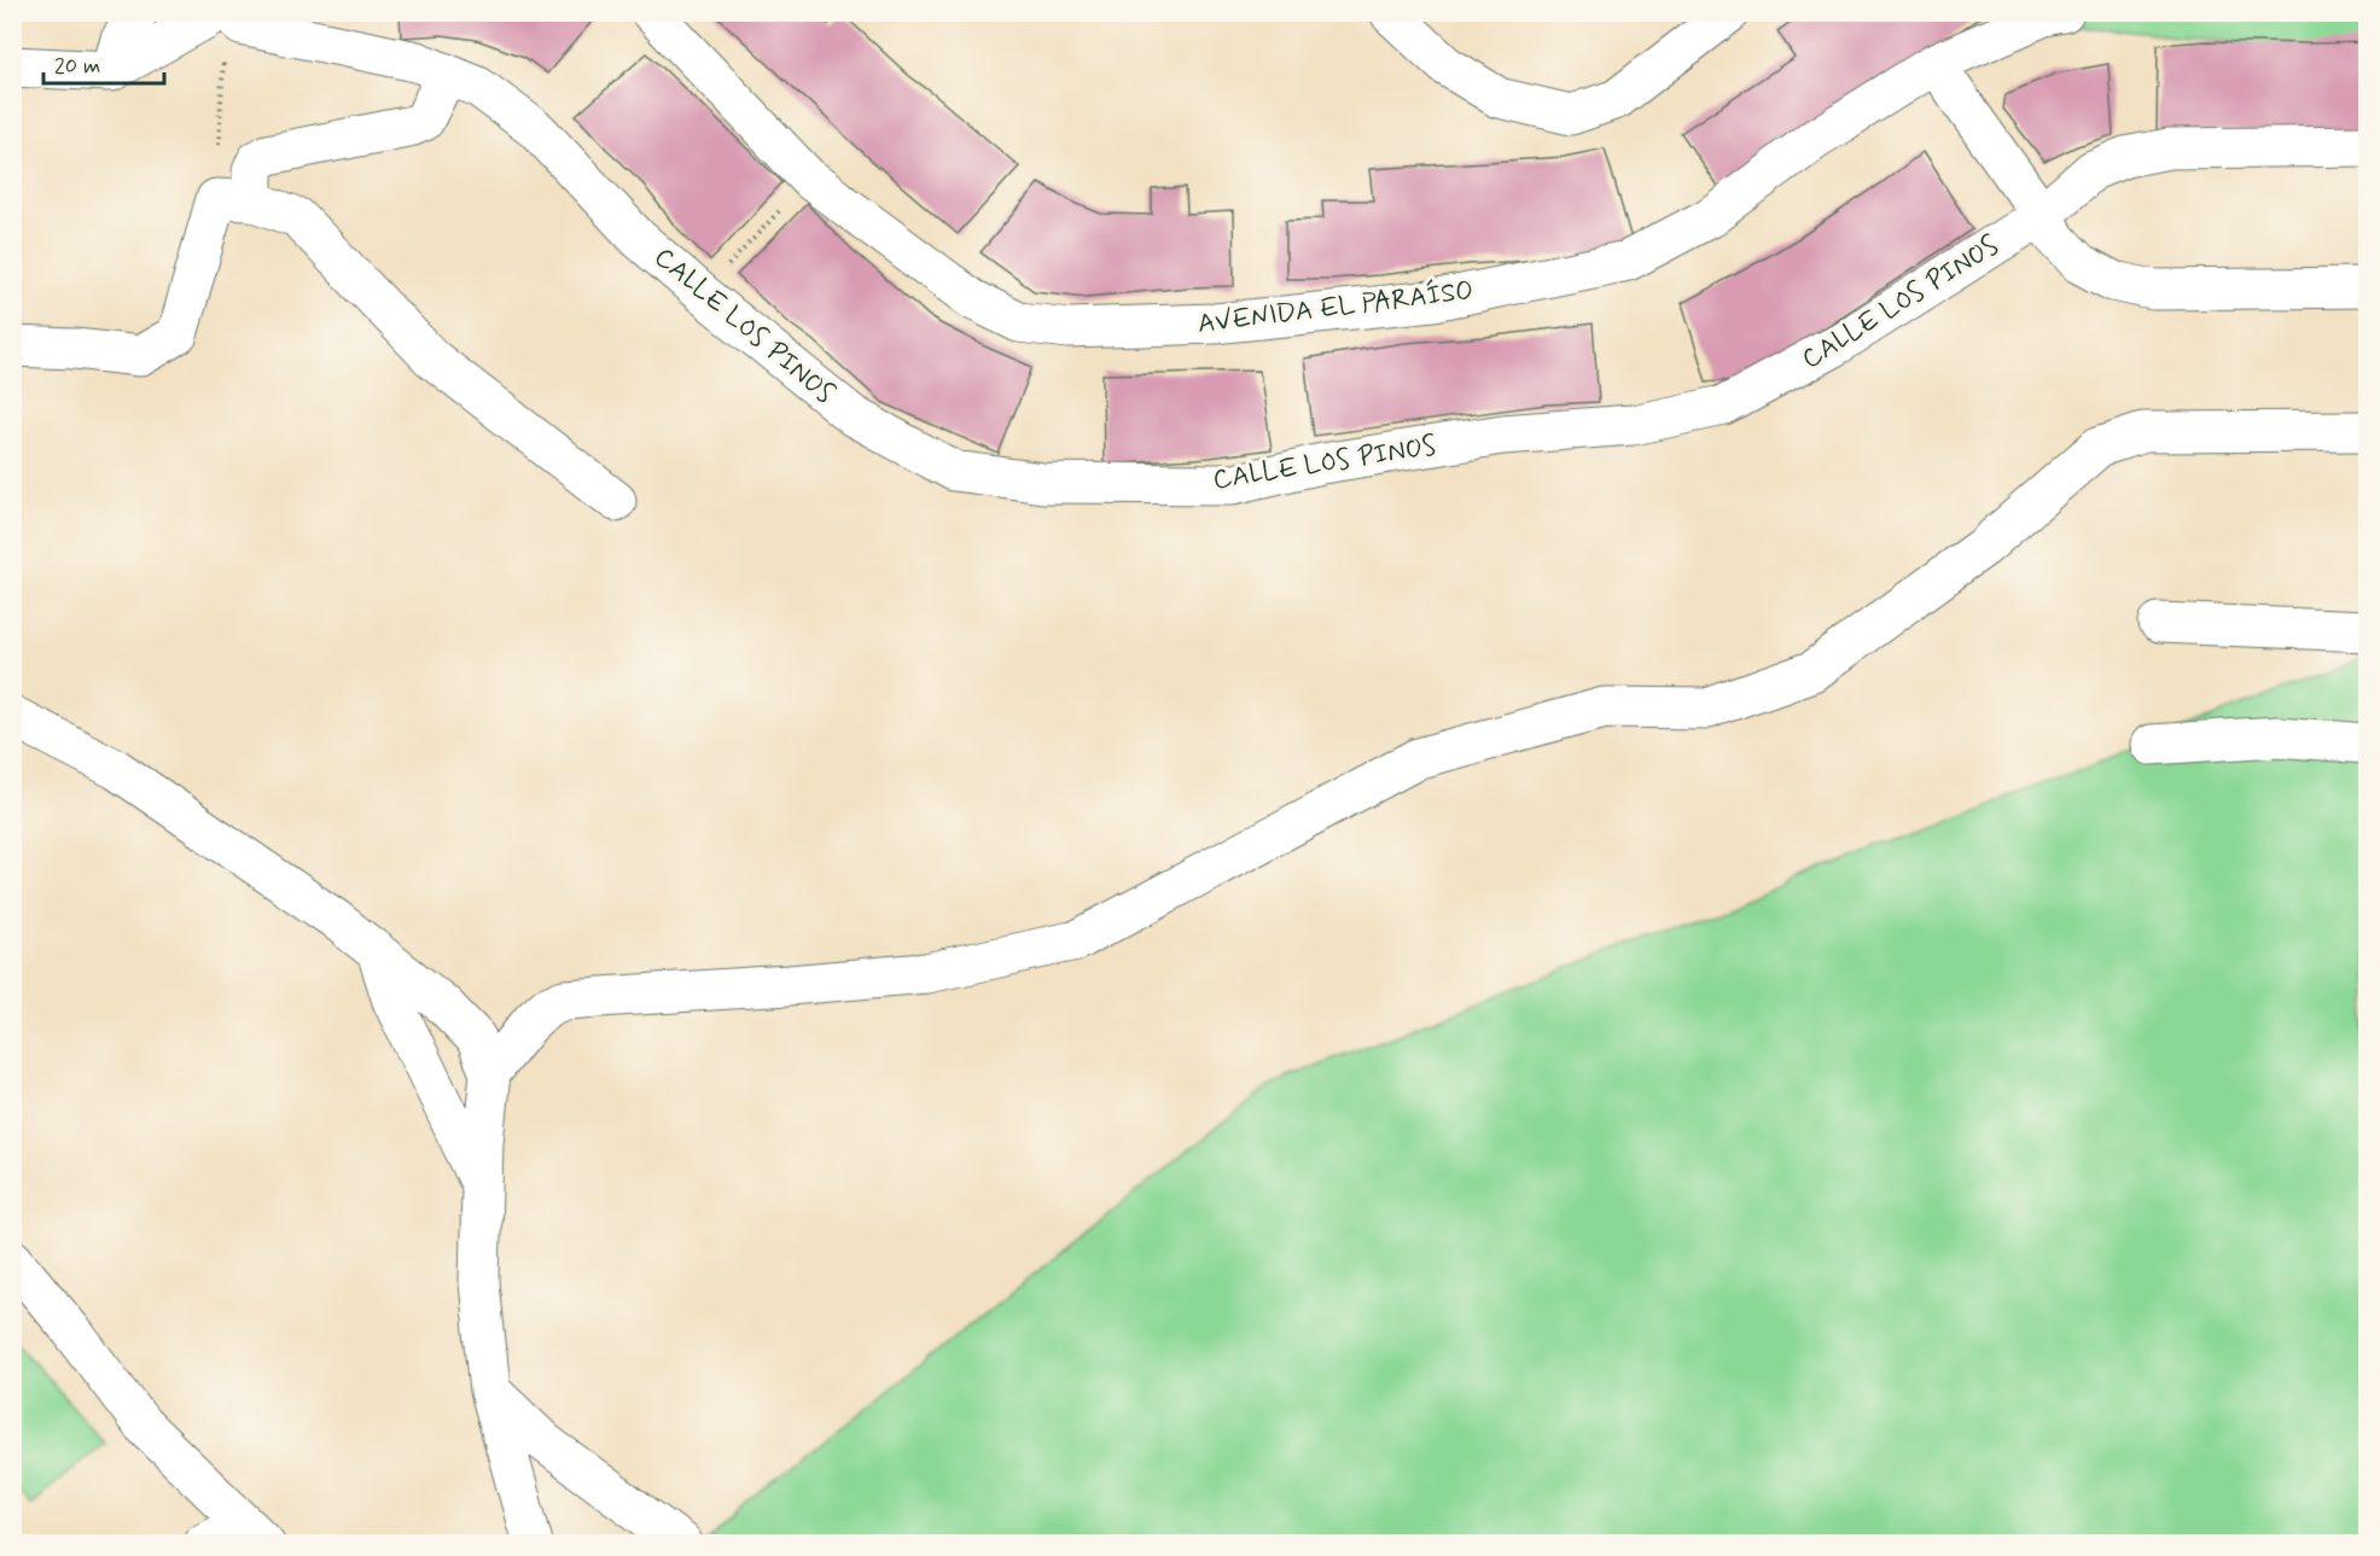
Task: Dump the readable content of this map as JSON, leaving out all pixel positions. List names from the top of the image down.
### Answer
{
  "streets": {
    "street": ["CALLE LOS PINOS", "AVENIDA EL PARAÍSO"]
  },
  "scale_bar": "20 m"
}
